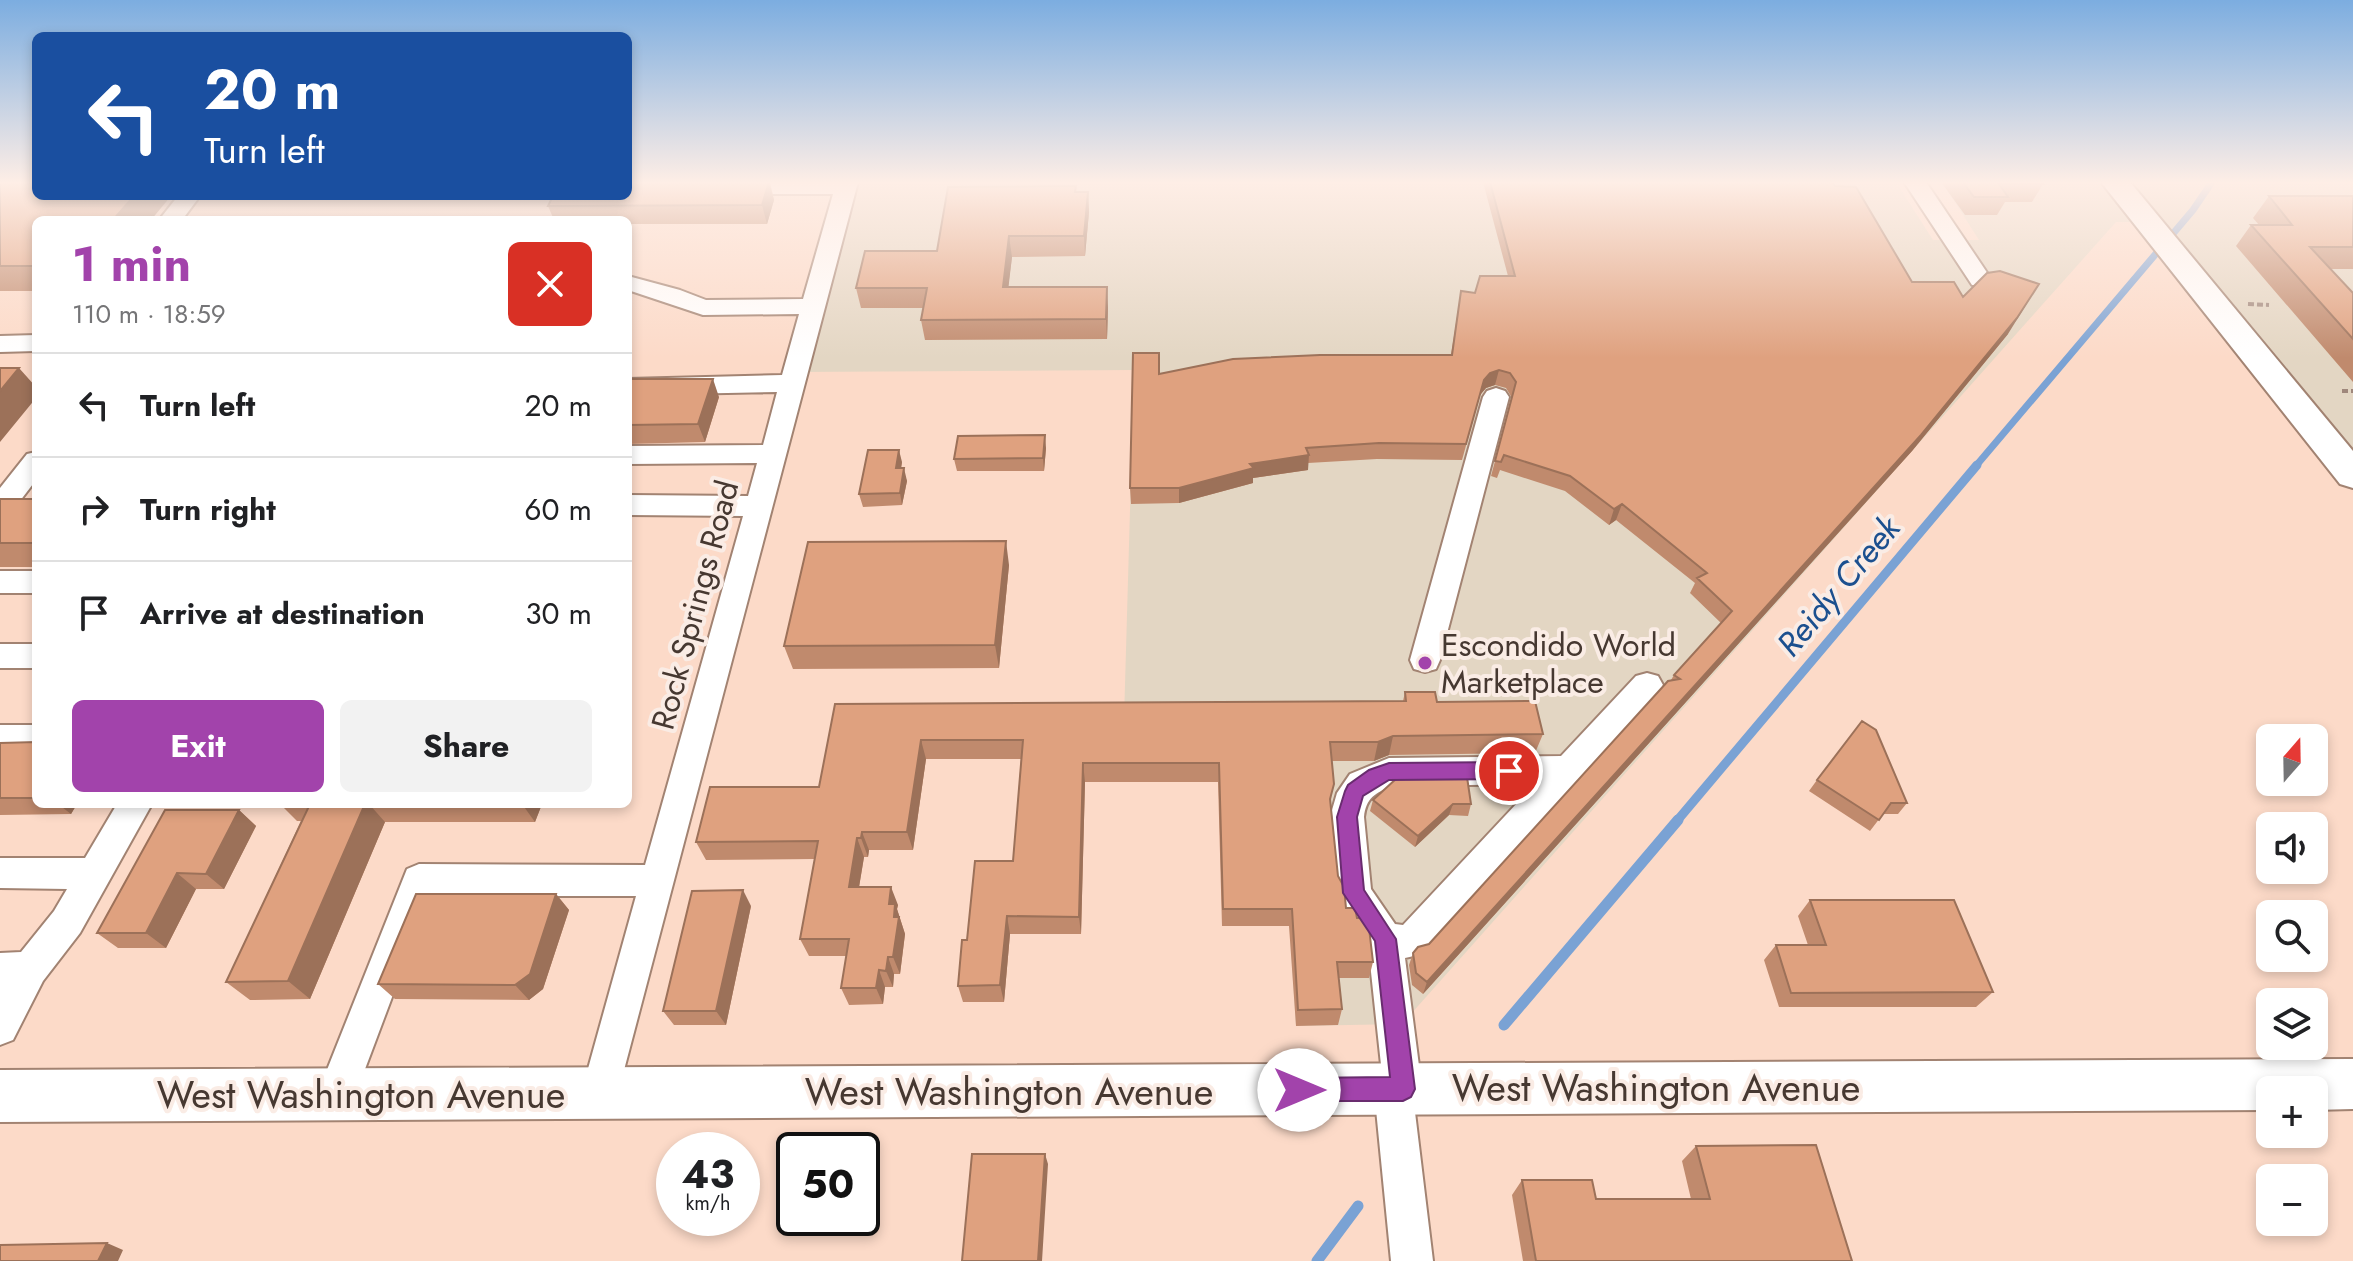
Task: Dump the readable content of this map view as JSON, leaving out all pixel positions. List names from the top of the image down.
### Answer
{
  "streets": {
    "main road": ["West Washington Avenue"],
    "street": ["Rock Springs Road"]
  },
  "crossings": [
    ["Rock Springs Road", "West Washington Avenue"]
  ],
  "water": ["Reidy Creek"],
  "places": ["Escondido World Marketplace"],
  "north": "top",
  "page": {
    "turn": ["20 m", "Turn left"],
    "heading": ["1 min", "110 m · 18:59"],
    "list": [
      {
        "name": "Turn left",
        "value": "20 m"
      },
      {
        "name": "Turn right",
        "value": "60 m"
      },
      {
        "name": "Arrive at destination",
        "value": "30 m"
      }
    ],
    "buttons": ["Exit", "Share"],
    "map_buttons": ["+", "−"],
    "speed": "43 km/h",
    "limit": "50"
  }
}
